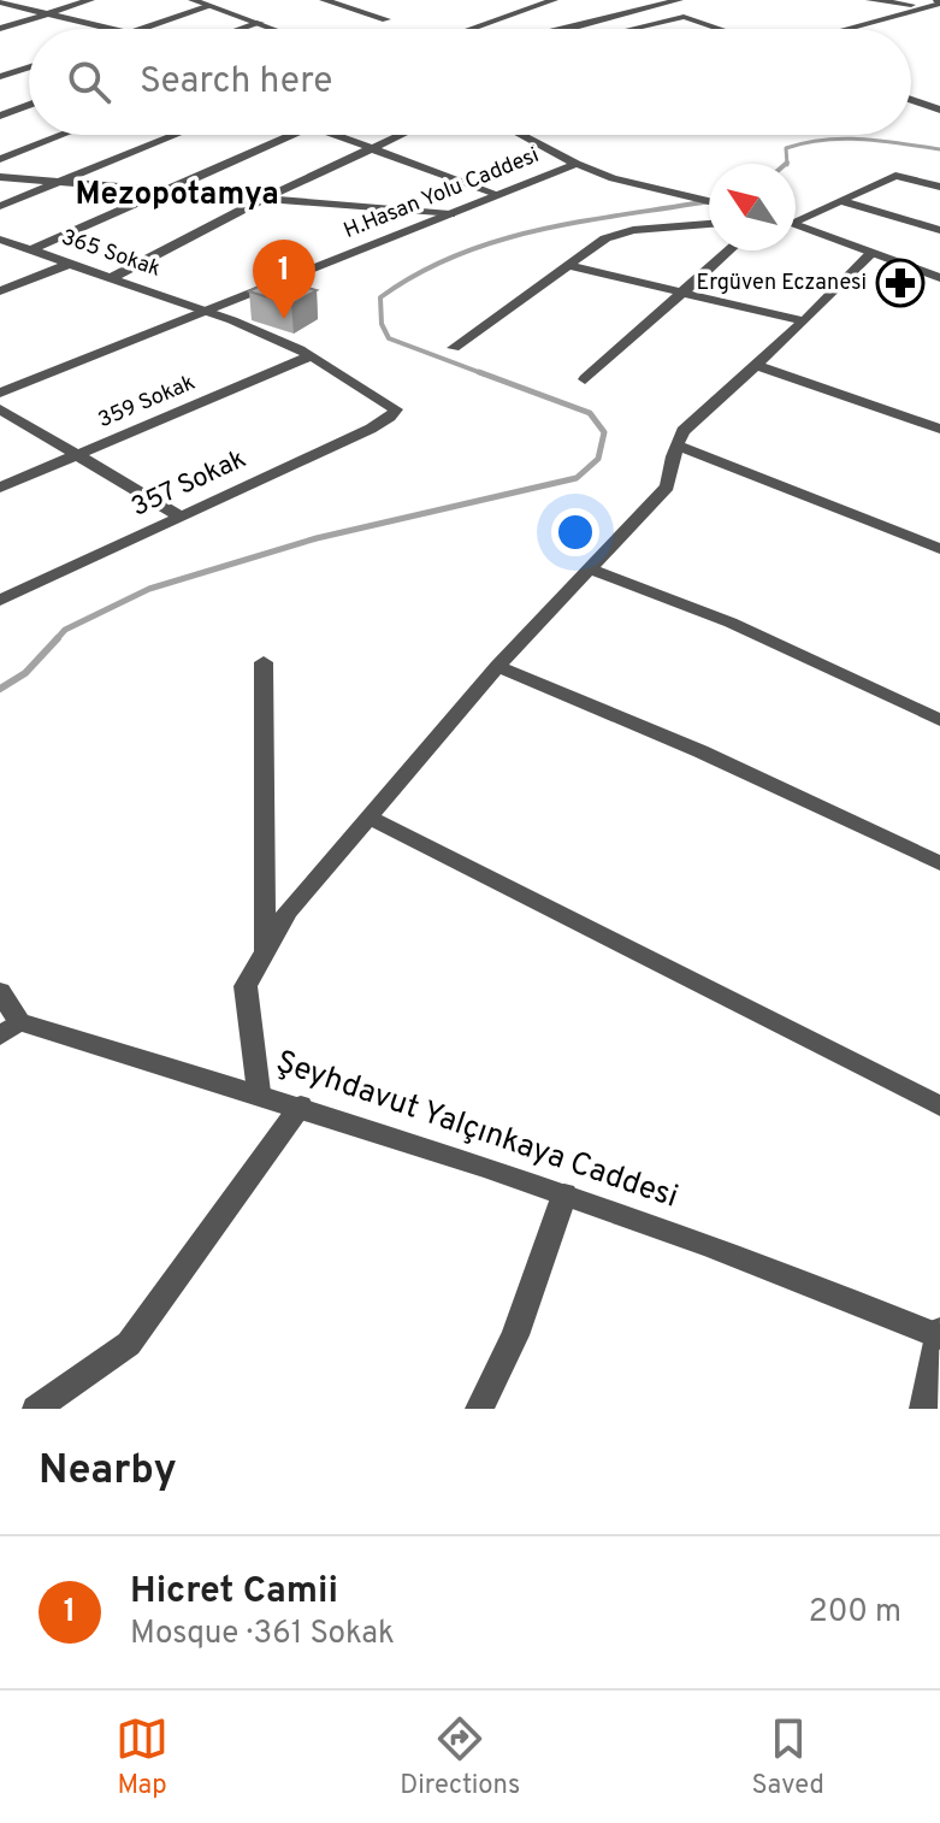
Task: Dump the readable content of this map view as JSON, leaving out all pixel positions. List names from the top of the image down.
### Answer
{
  "streets": {
    "street": [
      "H.Hasan Yolu Caddesi",
      "365 Sokak",
      "359 Sokak",
      "357 Sokak",
      "Şeyhdavut Yalçınkaya Caddesi"
    ]
  },
  "crossings": [
    ["H.Hasan Yolu Caddesi", "365 Sokak"],
    ["365 Sokak", "359 Sokak"],
    ["365 Sokak", "357 Sokak"]
  ],
  "districts": ["Mezopotamya"],
  "places": {
    "pharmacy": ["Ergüven Eczanesi"]
  },
  "north": "top left",
  "page": {
    "search": "Search here",
    "pins": "1",
    "heading": "Nearby",
    "list": [
      {
        "mark": "1",
        "name": "Hicret Camii",
        "note": "Mosque · 361 Sokak",
        "value": "200 m"
      }
    ],
    "nav": ["Map", "Directions", "Saved"]
  }
}
